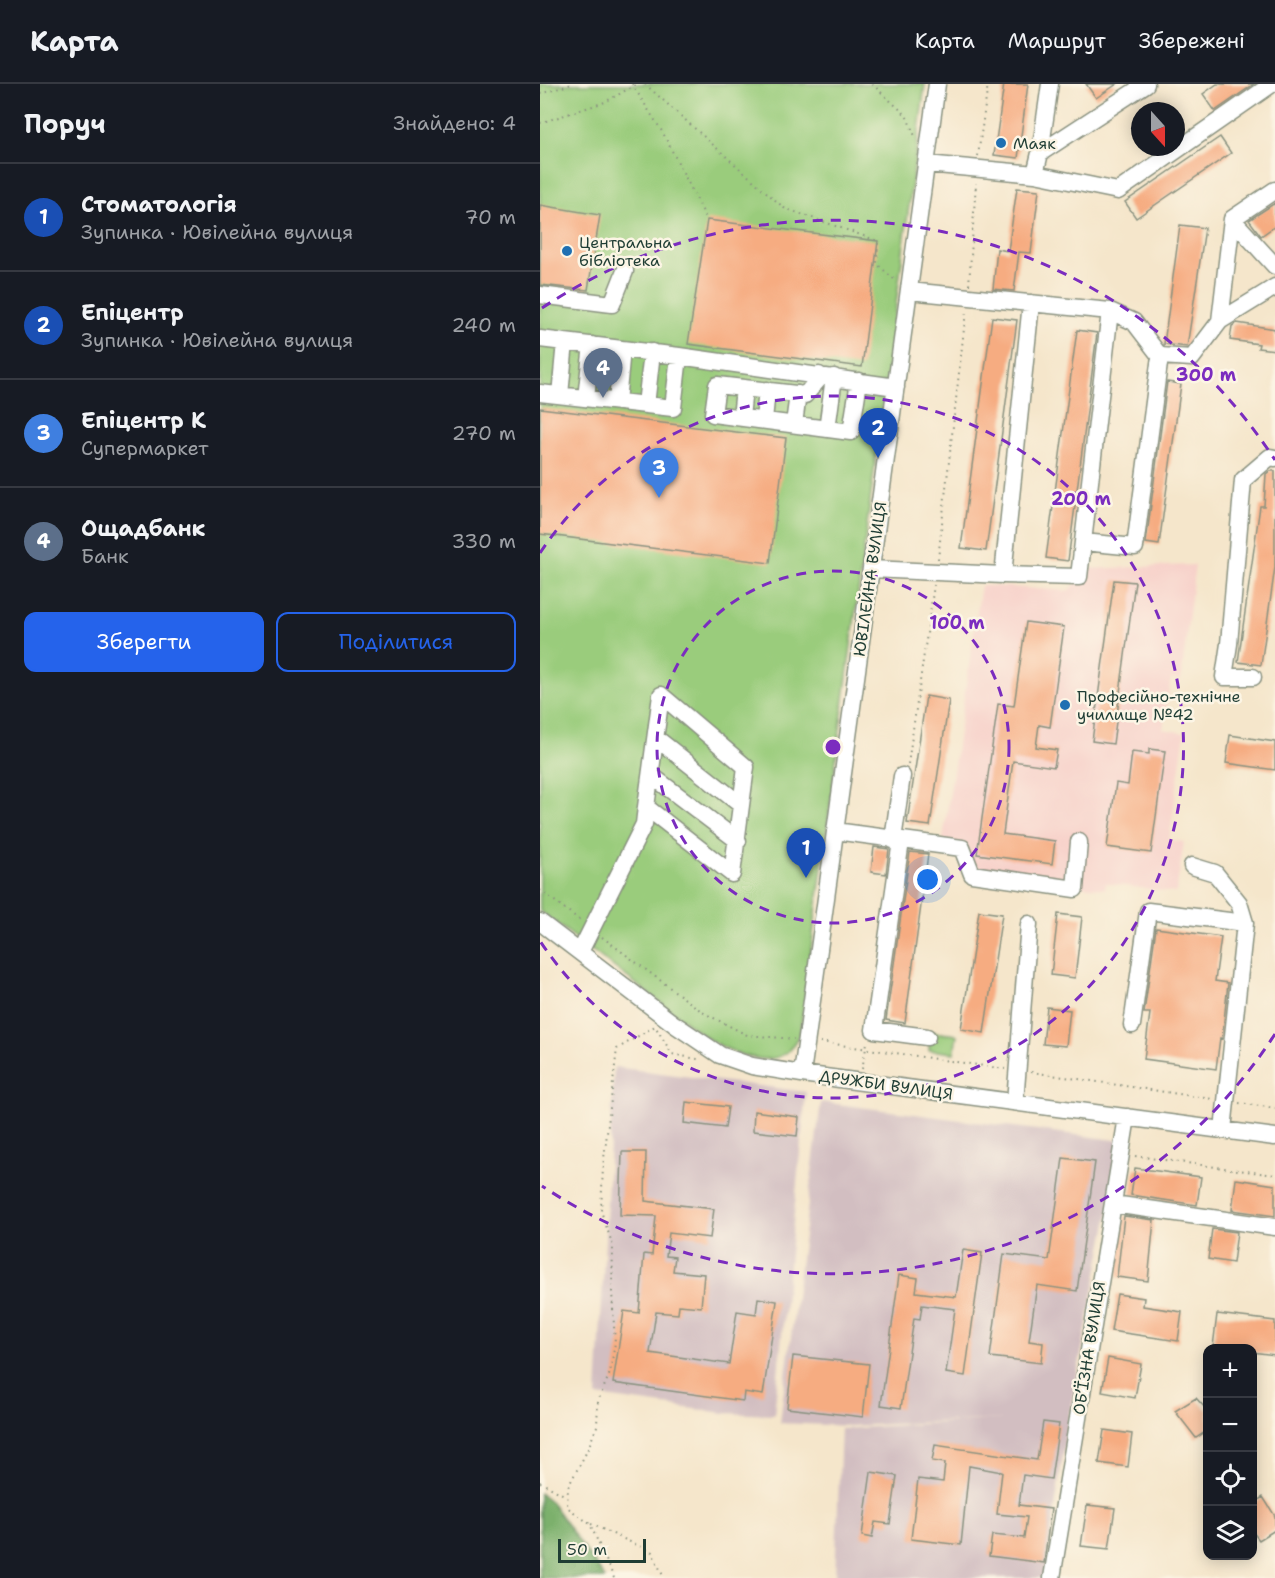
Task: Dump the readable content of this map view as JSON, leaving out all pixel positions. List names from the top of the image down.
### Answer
{
  "streets": {
    "street": ["ЮВІЛЕЙНА ВУЛИЦЯ", "ДРУЖБИ ВУЛИЦЯ", "ОБ’ЇЗНА ВУЛИЦЯ"]
  },
  "crossings": [
    ["ЮВІЛЕЙНА ВУЛИЦЯ", "ДРУЖБИ ВУЛИЦЯ"],
    ["ДРУЖБИ ВУЛИЦЯ", "ОБ’ЇЗНА ВУЛИЦЯ"]
  ],
  "places": ["Маяк", "Центральна бібліотека", "Професійно-технічне училище №42"],
  "scale_bar": "50 m",
  "north": "bottom",
  "page": {
    "header": "Карта",
    "nav": ["Карта", "Маршрут", "Збережені"],
    "heading": ["Поруч", "Знайдено: 4"],
    "list": [
      {
        "mark": "1",
        "name": "Стоматологія",
        "note": "Зупинка · Ювілейна вулиця",
        "value": "70 m"
      },
      {
        "mark": "2",
        "name": "Епіцентр",
        "note": "Зупинка · Ювілейна вулиця",
        "value": "240 m"
      },
      {
        "mark": "3",
        "name": "Епіцентр К",
        "note": "Супермаркет",
        "value": "270 m"
      },
      {
        "mark": "4",
        "name": "Ощадбанк",
        "note": "Банк",
        "value": "330 m"
      }
    ],
    "pins": [
      "4",
      "2",
      "3",
      "1"
    ],
    "buttons": ["Зберегти", "Поділитися"],
    "map_buttons": ["+", "−"],
    "scale": "50 m"
  },
  "rings": ["300 m", "200 m", "100 m"]
}
